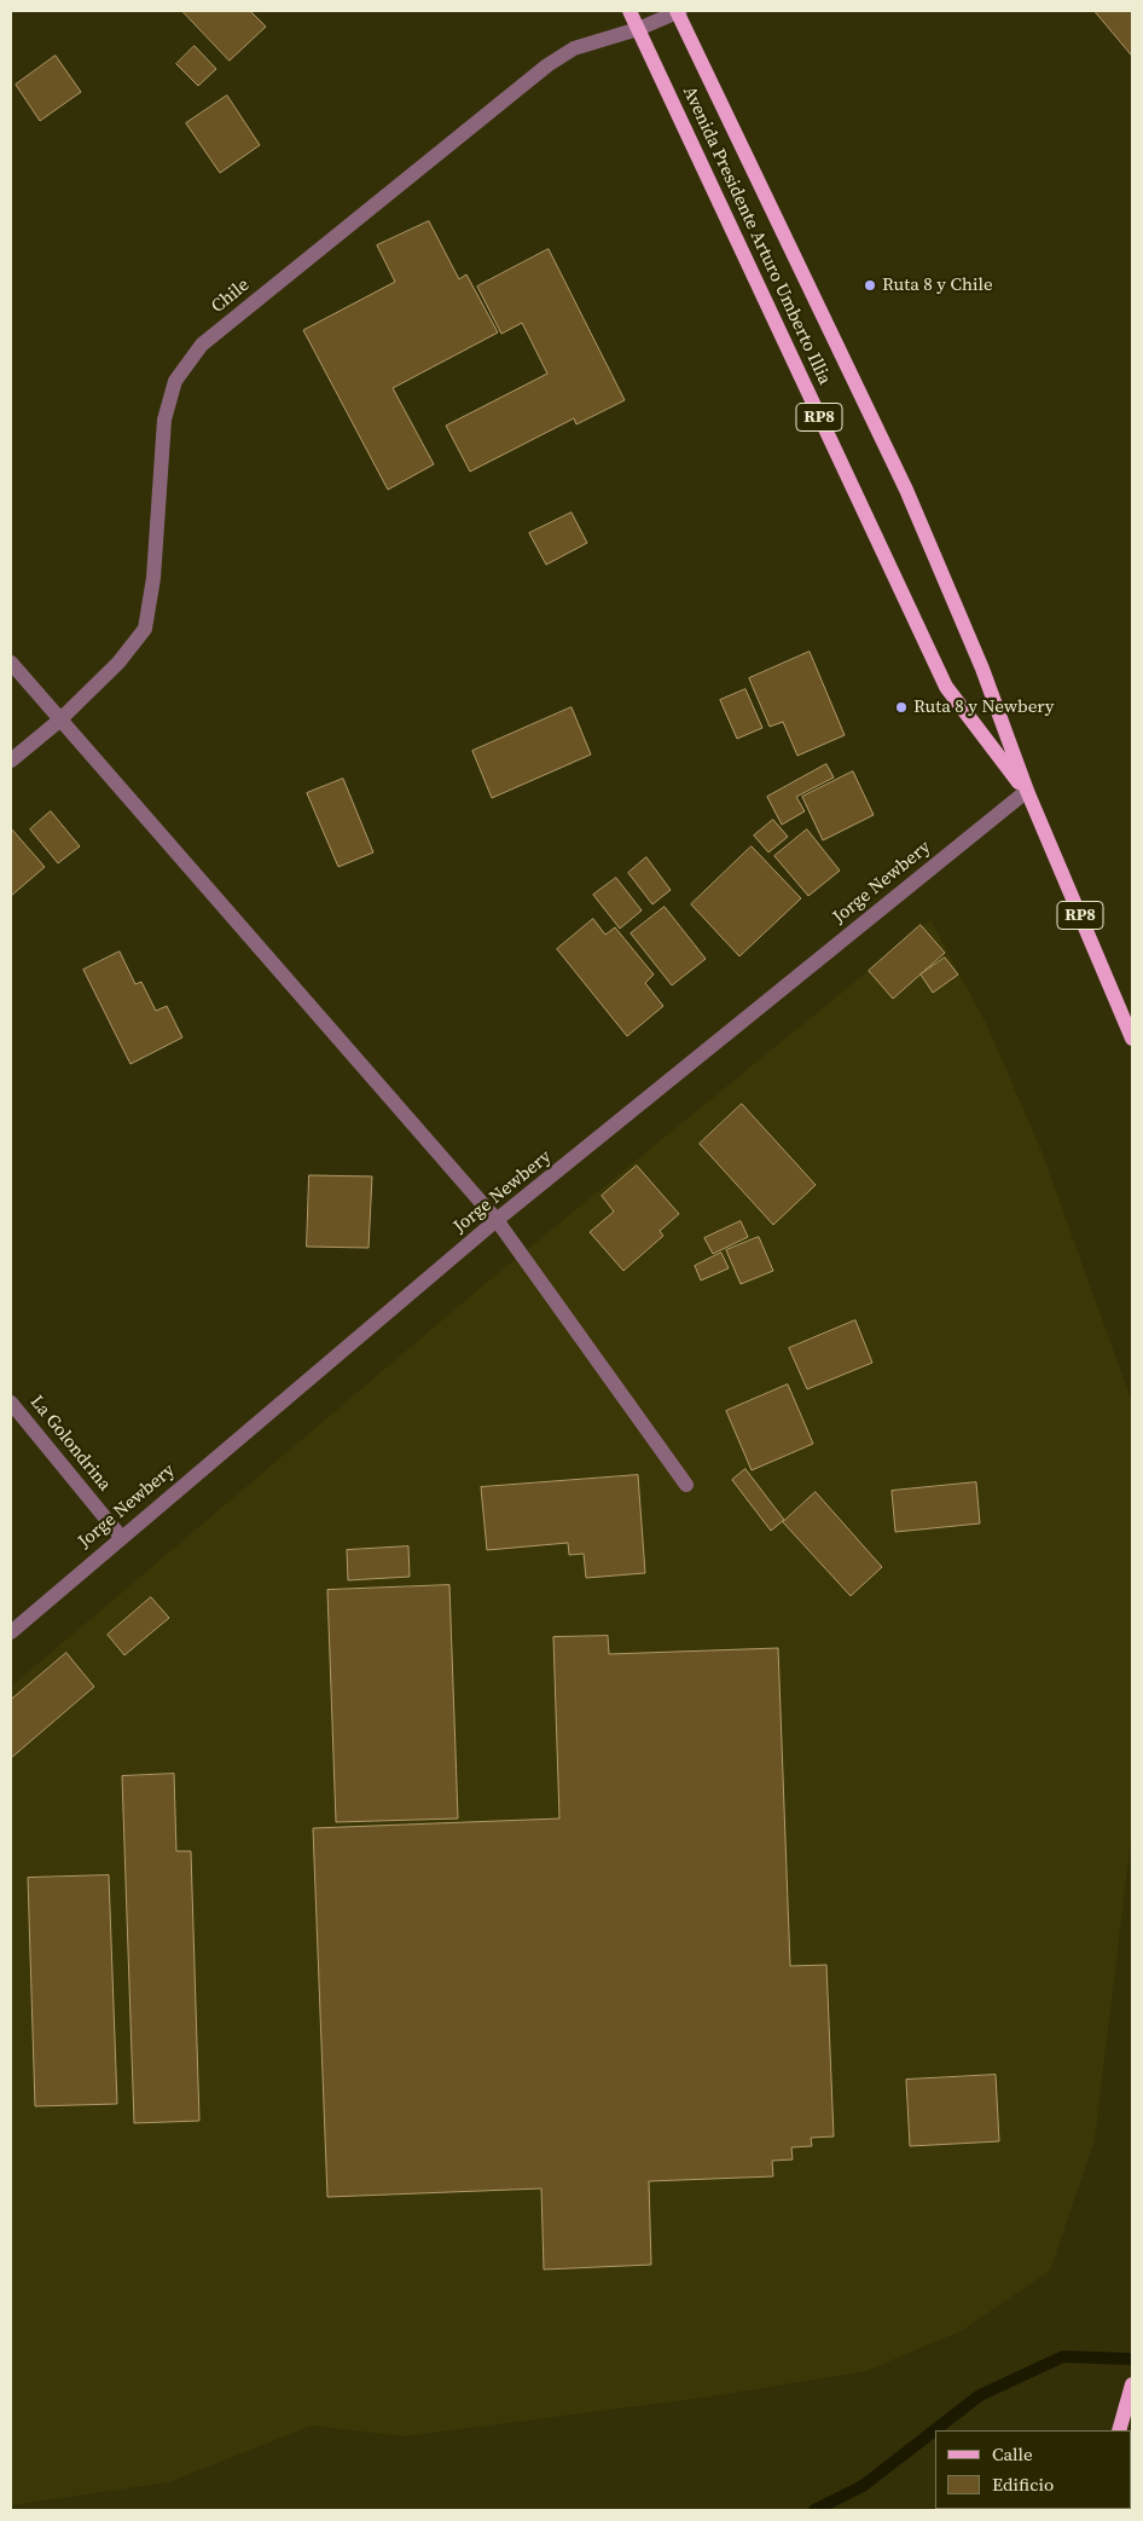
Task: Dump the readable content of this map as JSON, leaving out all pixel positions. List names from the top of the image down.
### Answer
{
  "streets": {
    "main road": ["Avenida Presidente Arturo Umberto Illia", "RP8"],
    "street": ["Chile", "Jorge Newbery", "La Golondrina"]
  },
  "crossings": [
    ["Avenida Presidente Arturo Umberto Illia", "Chile"],
    ["Avenida Presidente Arturo Umberto Illia", "Jorge Newbery"],
    ["Jorge Newbery", "La Golondrina"]
  ],
  "places": ["Ruta 8 y Chile", "Ruta 8 y Newbery"],
  "legend": ["Calle", "Edificio"]
}
